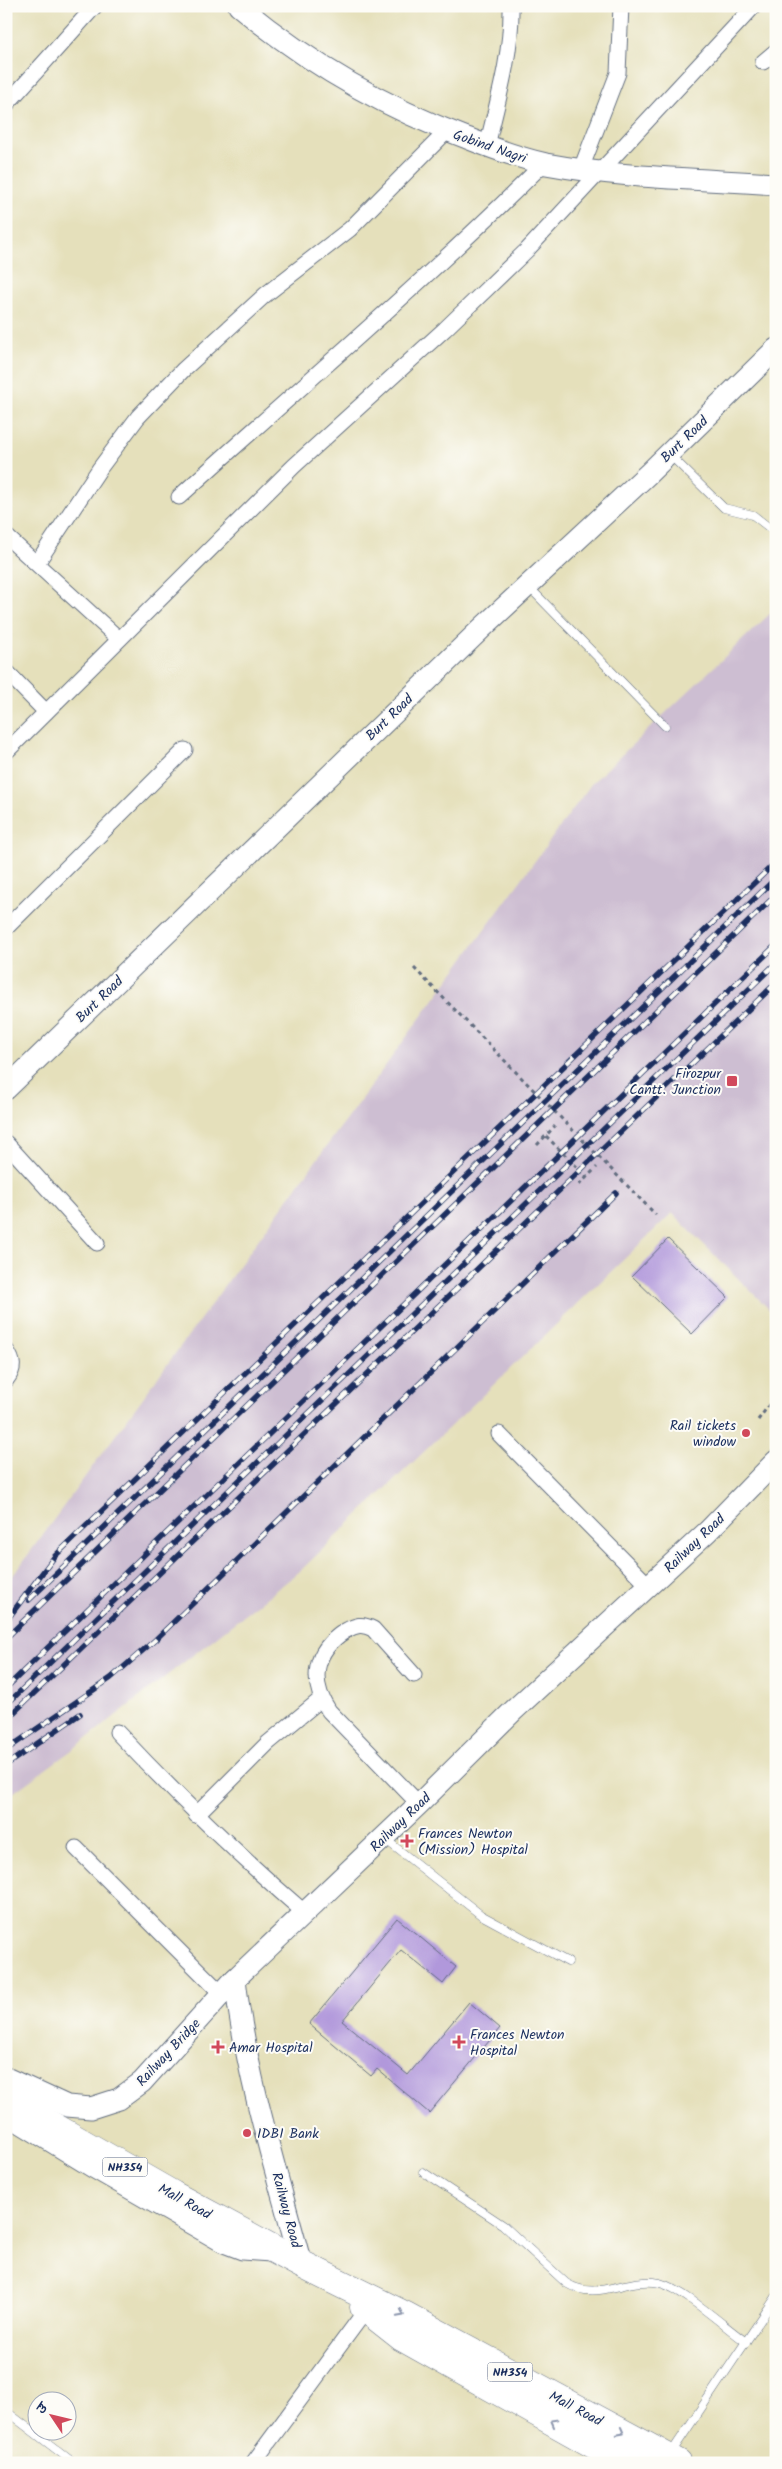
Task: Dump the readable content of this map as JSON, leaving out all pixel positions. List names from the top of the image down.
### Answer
{
  "streets": {
    "highway": ["NH354", "Mall Road"],
    "street": [
      "Gobind Nagri",
      "Burt Road",
      "Railway Road",
      "Railway Bridge"
    ]
  },
  "crossings": [
    ["Railway Road", "Railway Bridge"],
    ["Railway Road", "Mall Road"]
  ],
  "places": {
    "transit": ["Firozpur Cantt. Junction"],
    "other": ["Rail tickets window", "IDBI Bank"],
    "health": ["Frances Newton (Mission) Hospital", "Frances Newton Hospital", "Amar Hospital"]
  },
  "north": "top left"
}
